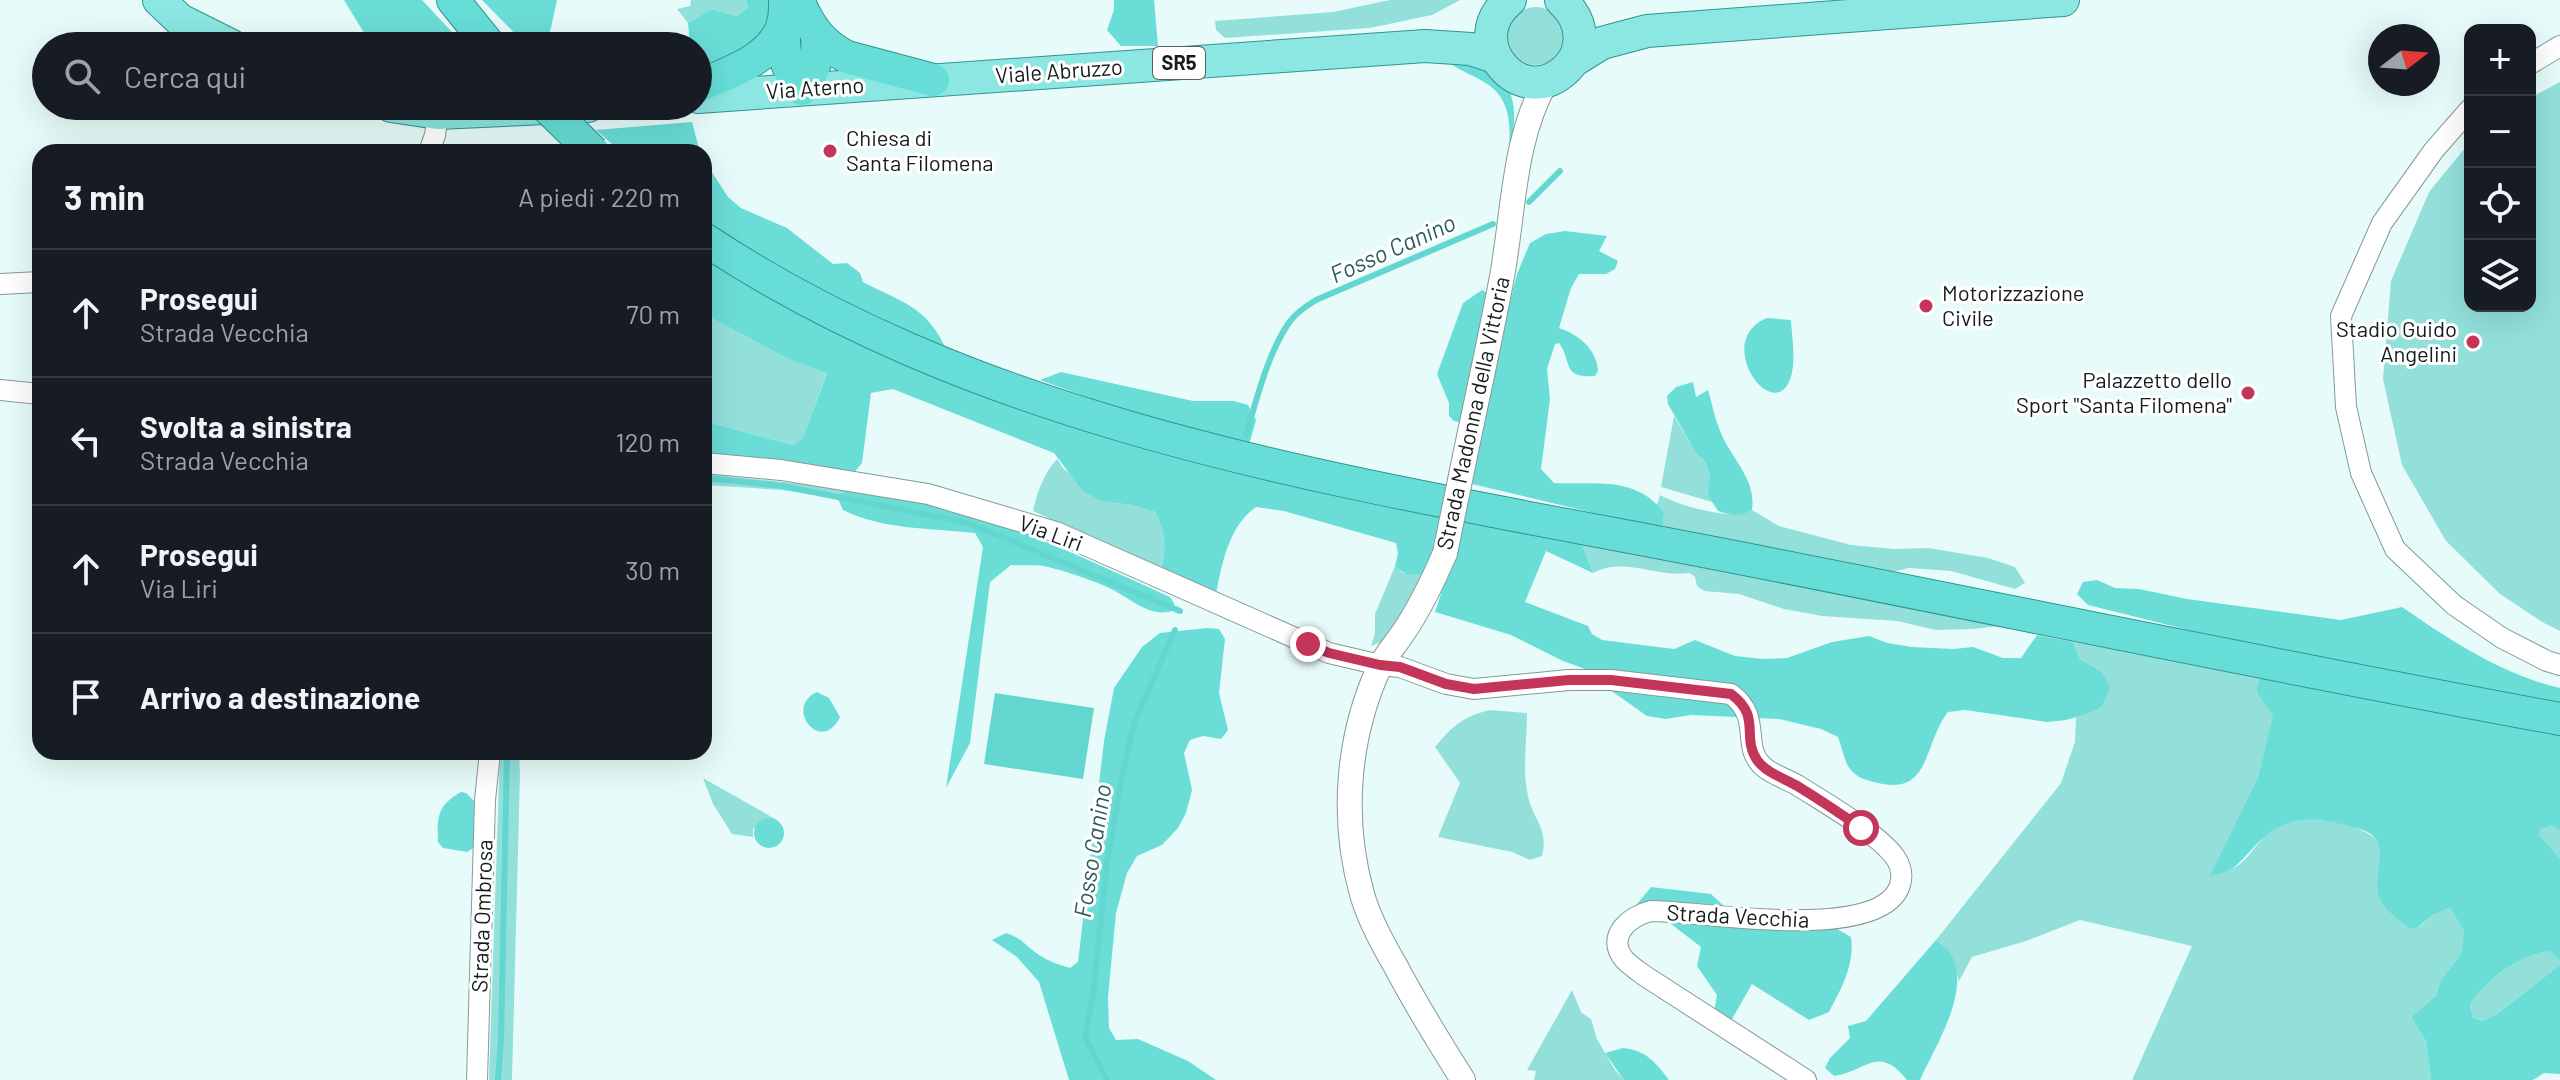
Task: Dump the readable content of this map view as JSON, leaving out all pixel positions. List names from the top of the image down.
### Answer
{
  "streets": {
    "main road": ["SR5", "Viale Abruzzo", "Via Aterno"],
    "street": [
      "Strada Madonna della Vittoria",
      "Via Liri",
      "Strada Ombrosa",
      "Strada Vecchia"
    ]
  },
  "crossings": [
    ["SR5", "Viale Abruzzo"],
    ["SR5", "Strada Madonna della Vittoria"],
    ["Viale Abruzzo", "Via Aterno"],
    ["Strada Madonna della Vittoria", "Via Liri"],
    ["Strada Madonna della Vittoria", "Strada Vecchia"],
    ["Via Liri", "Strada Vecchia"]
  ],
  "water": ["Fosso Canino"],
  "places": [
    "Chiesa di Santa Filomena",
    "Motorizzazione Civile",
    "Stadio Guido Angelini",
    "Palazzetto dello Sport \"Santa Filomena\""
  ],
  "north": "right",
  "page": {
    "map_buttons": ["+", "−"],
    "search": "Cerca qui",
    "heading": ["3 min", "A piedi · 220 m"],
    "list": [
      ["Prosegui", "Strada Vecchia", "70 m"],
      ["Svolta a sinistra", "Strada Vecchia", "120 m"],
      ["Prosegui", "Via Liri", "30 m"],
      "Arrivo a destinazione"
    ]
  }
}
